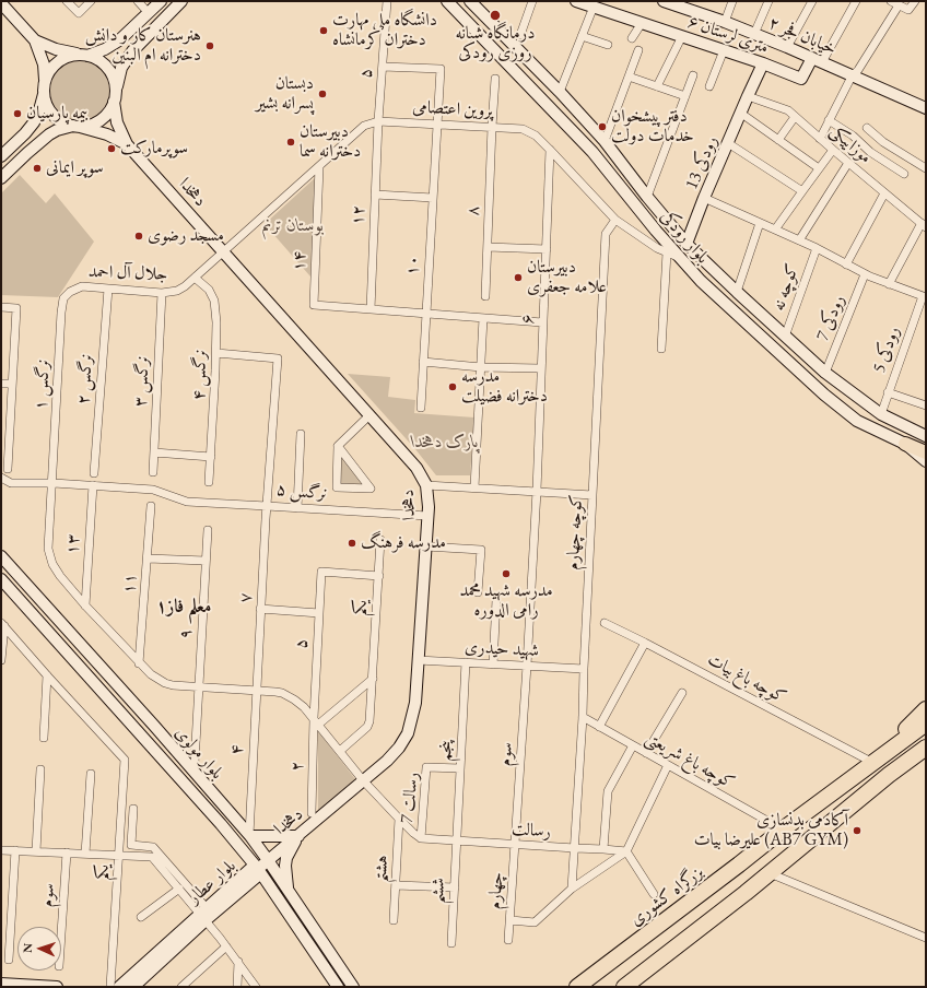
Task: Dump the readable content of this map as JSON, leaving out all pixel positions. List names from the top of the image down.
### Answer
{
  "streets": {
    "highway": ["بزرگراه کشوری"],
    "street": [
      "۶ متری لرستان",
      "خیابان فجر ۲",
      "۵",
      "پروین اعتصامی",
      "موزاییکی",
      "رودکی 13",
      "دهخدا",
      "۸",
      "۱۲",
      "بلوار رودکی",
      "۱۴",
      "۱۰",
      "جلال آل احمد",
      "کوچه نه",
      "رودکی 7",
      "۶",
      "رودکی 5",
      "نرگس ۴",
      "نرگس ۲",
      "نرگس ۳",
      "نرگس ۱",
      "نرگس ۵",
      "کوچه چهارم",
      "۱۳",
      "۱۱",
      "۷",
      "یکم",
      "۹",
      "شهید حیدری",
      "کوچه باغ بیات",
      "۴",
      "پنجم",
      "بلوار مولوی",
      "سوم",
      "کوچه باغ شریعتی",
      "۲",
      "رسالت 7",
      "رسالت",
      "هشتم",
      "بلوار عطار",
      "ششم",
      "چهارم"
    ]
  },
  "crossings": [
    ["۶ متری لرستان", "خیابان فجر ۲"],
    ["۶ متری لرستان", "رودکی 13"],
    ["۵", "پروین اعتصامی"],
    ["۵", "۱۲"],
    ["۵", "۱۰"],
    ["۵", "یکم"],
    ["۵", "۲"],
    ["پروین اعتصامی", "دهخدا"],
    ["پروین اعتصامی", "۸"],
    ["پروین اعتصامی", "۱۲"],
    ["پروین اعتصامی", "بلوار رودکی"],
    ["پروین اعتصامی", "۱۴"],
    ["پروین اعتصامی", "۱۰"],
    ["پروین اعتصامی", "جلال آل احمد"],
    ["پروین اعتصامی", "۶"],
    ["پروین اعتصامی", "کوچه چهارم"],
    ["موزاییکی", "رودکی 13"],
    ["رودکی 13", "بلوار رودکی"],
    ["دهخدا", "جلال آل احمد"],
    ["دهخدا", "نرگس ۵"],
    ["دهخدا", "شهید حیدری"],
    ["دهخدا", "بلوار مولوی"],
    ["دهخدا", "بلوار عطار"],
    ["۱۲", "۱۴"],
    ["بلوار رودکی", "کوچه نه"],
    ["بلوار رودکی", "رودکی 7"],
    ["بلوار رودکی", "رودکی 5"],
    ["جلال آل احمد", "نرگس ۴"],
    ["جلال آل احمد", "نرگس ۲"],
    ["جلال آل احمد", "نرگس ۳"],
    ["جلال آل احمد", "نرگس ۱"],
    ["۶", "سوم"],
    ["نرگس ۴", "نرگس ۵"],
    ["نرگس ۱", "۱۳"],
    ["نرگس ۱", "۱۱"],
    ["نرگس ۱", "۹"],
    ["نرگس ۵", "۷"],
    ["کوچه چهارم", "شهید حیدری"],
    ["کوچه چهارم", "کوچه باغ شریعتی"],
    ["کوچه چهارم", "رسالت"],
    ["۷", "۴"],
    ["شهید حیدری", "پنجم"],
    ["شهید حیدری", "سوم"],
    ["کوچه باغ بیات", "بزرگراه کشوری"],
    ["۴", "بلوار مولوی"],
    ["پنجم", "رسالت 7"],
    ["پنجم", "رسالت"],
    ["پنجم", "ششم"],
    ["بلوار مولوی", "بلوار عطار"],
    ["سوم", "رسالت"],
    ["سوم", "چهارم"],
    ["کوچه باغ شریعتی", "بزرگراه کشوری"],
    ["رسالت 7", "رسالت"],
    ["رسالت", "ششم"],
    ["رسالت", "چهارم"]
  ],
  "districts": ["معلم فاز۱"],
  "parks": ["بوستان ترنم", "پارک دهخدا"],
  "places": [
    "درمانگاه شبانه روزی رودکی",
    "دانشگاه ملی مهارت دختران کرمانشاه",
    "هنرستان کار و دانش دخترانه ام البنین",
    "دبستان پسرانه بشير",
    "بیمه پارسیان",
    "دفتر پیشخوان خدمات دولت",
    "دبیرستان دخترانه سما",
    "سوپرمارکت",
    "سوپر ایمانی",
    "مسجد رضوی",
    "دبیرستان علامه جعفری",
    "مدرسه دخترانه فضيلت",
    "مدرسه فرهنگ",
    "مدرسه شهید محمد رامی الدوره",
    "آکادمی بدنسازی علیرضا بیات (AB7 GYM)"
  ],
  "north": "left"
}
